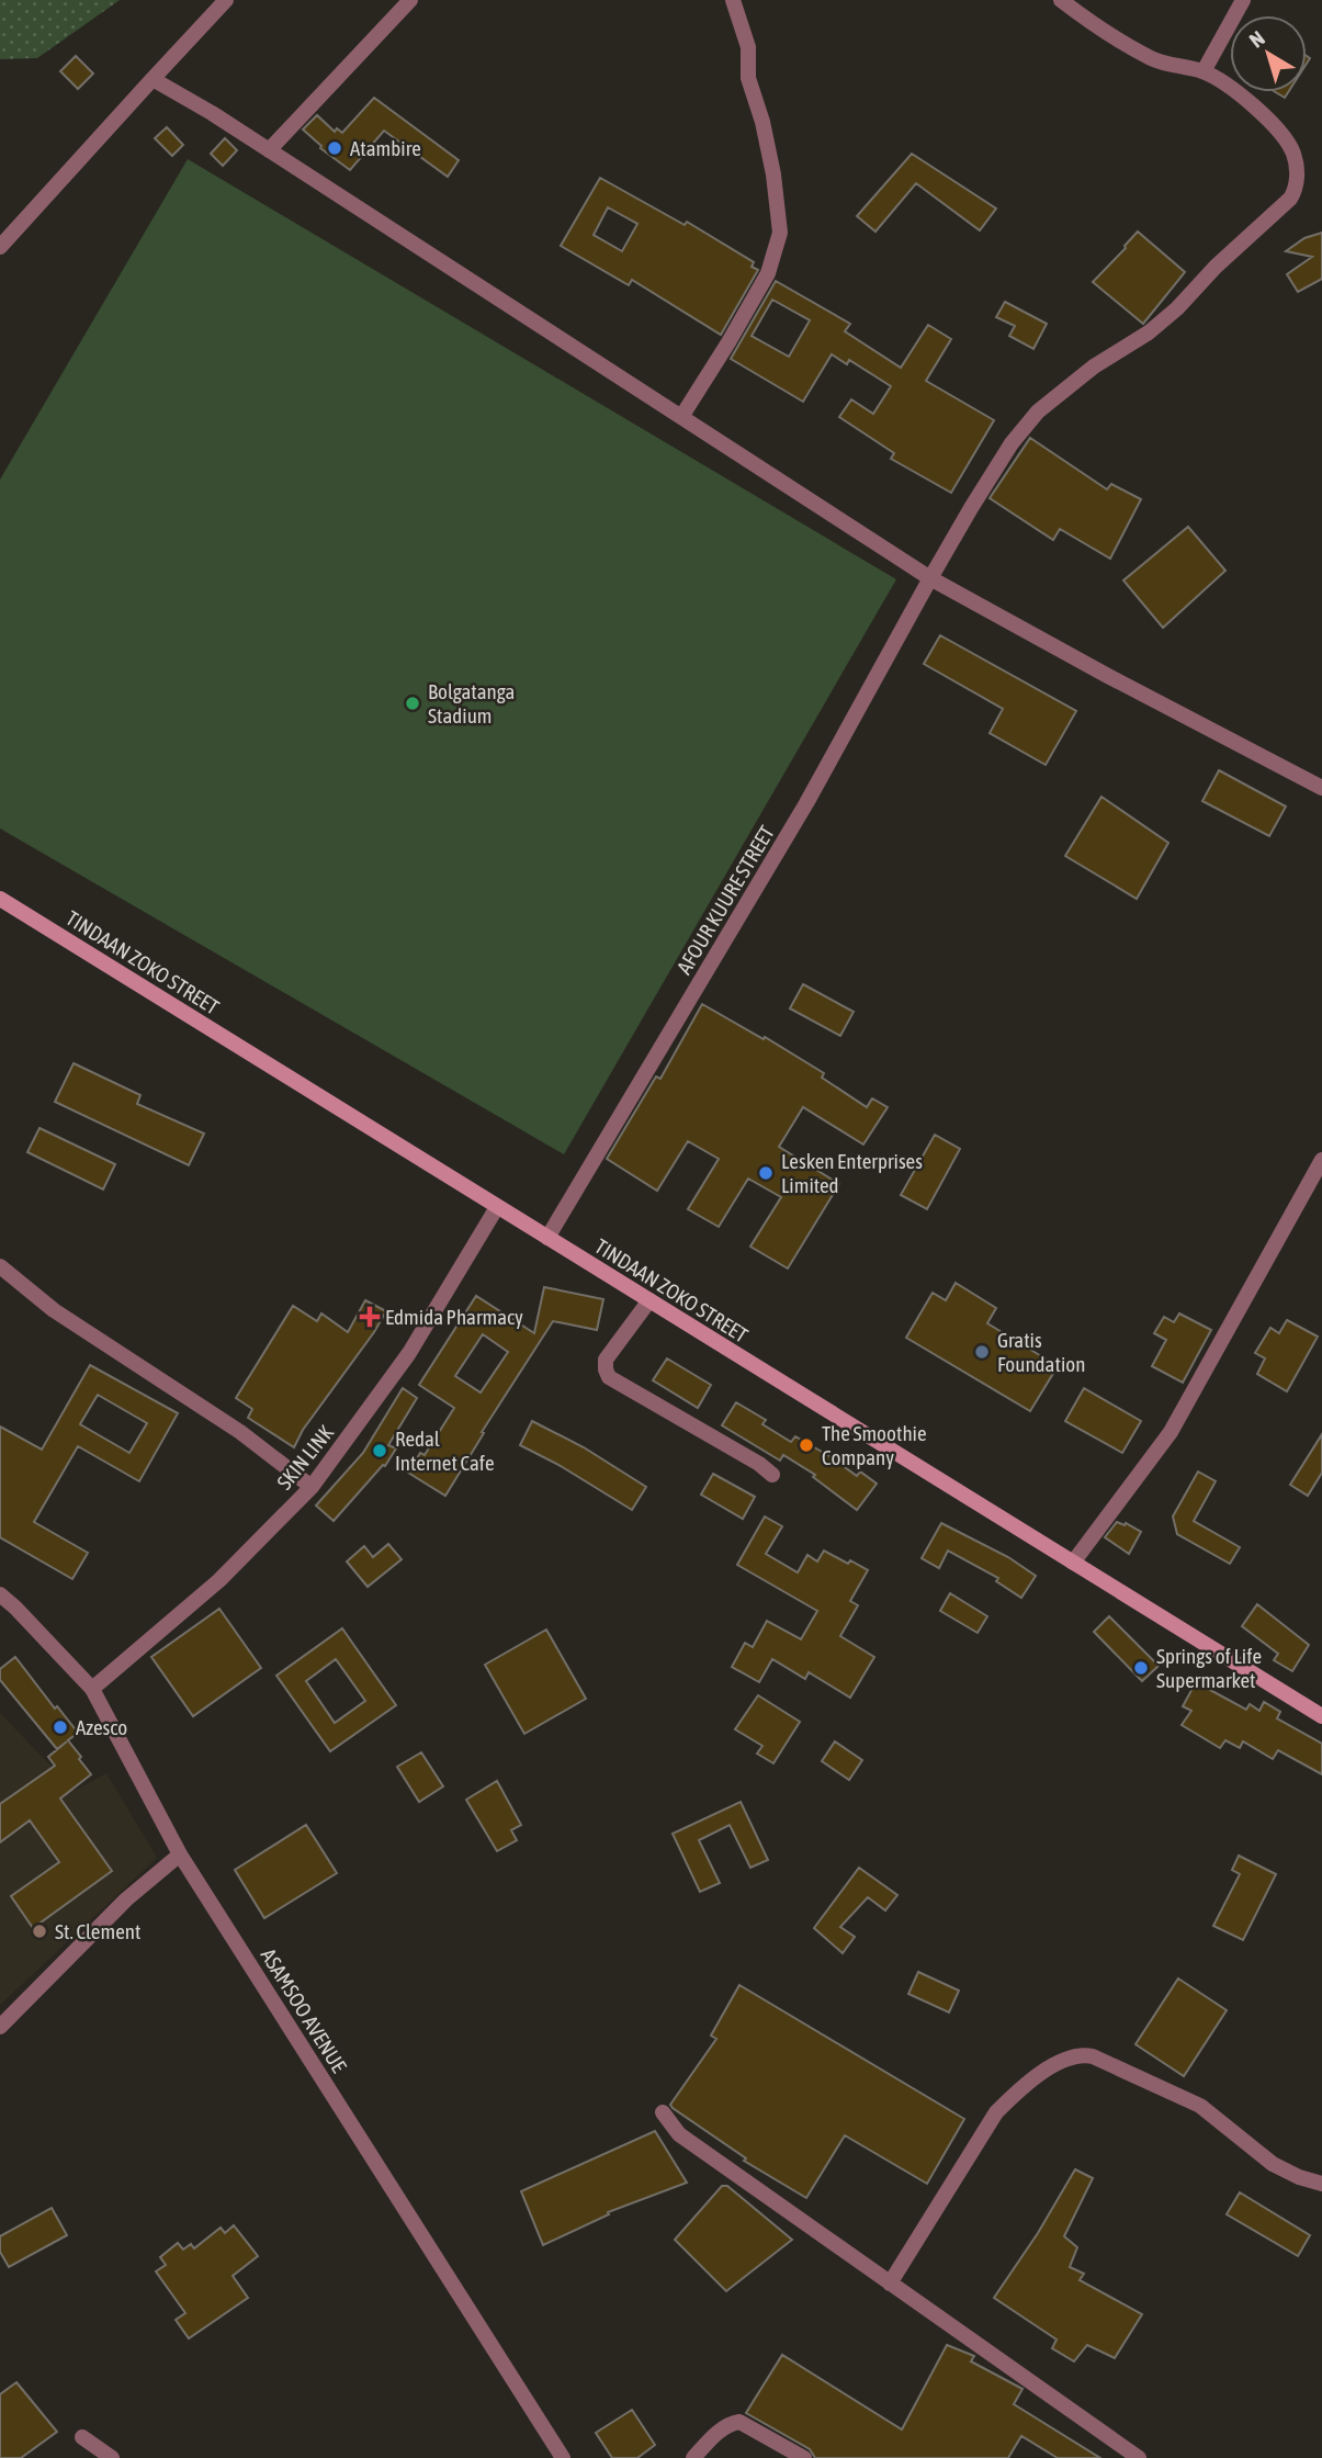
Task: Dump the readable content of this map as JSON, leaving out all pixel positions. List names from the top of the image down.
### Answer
{
  "streets": {
    "main road": ["TINDAAN ZOKO STREET"],
    "street": ["AFOUR KUURE STREET", "SKIN LINK", "ASAMSOO AVENUE"]
  },
  "crossings": [
    ["AFOUR KUURE STREET", "TINDAAN ZOKO STREET"],
    ["TINDAAN ZOKO STREET", "SKIN LINK"],
    ["SKIN LINK", "ASAMSOO AVENUE"]
  ],
  "places": {
    "other": [
      "Atambire",
      "Bolgatanga Stadium",
      "Lesken Enterprises Limited",
      "Gratis Foundation",
      "The Smoothie Company",
      "Redal Internet Cafe",
      "Springs of Life Supermarket",
      "Azesco",
      "St. Clement"
    ],
    "health": ["Edmida Pharmacy"]
  },
  "north": "top left"
}
